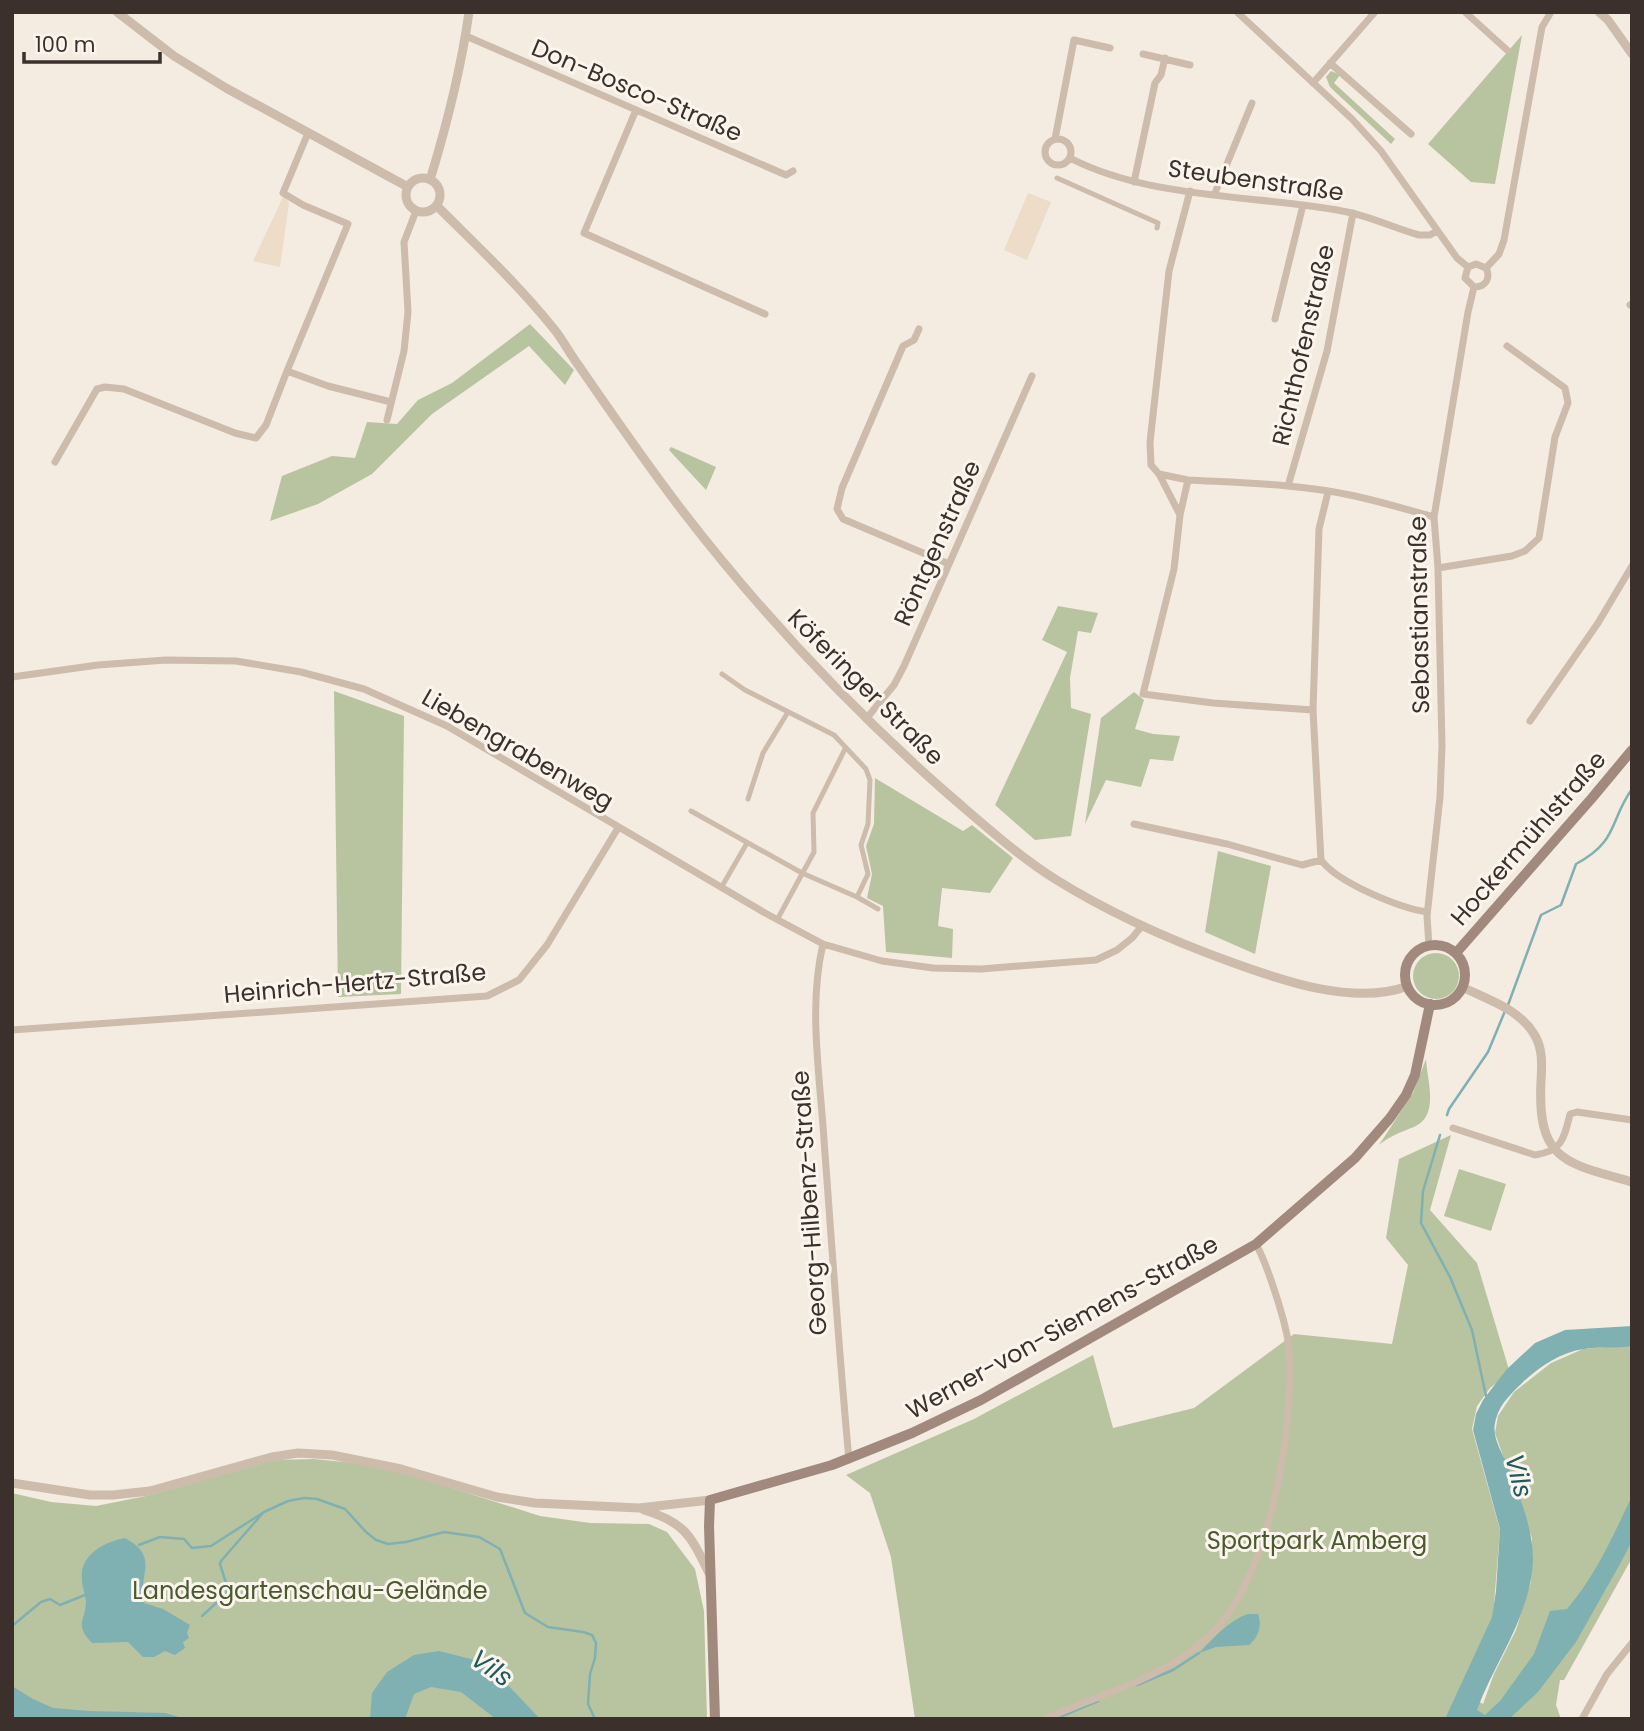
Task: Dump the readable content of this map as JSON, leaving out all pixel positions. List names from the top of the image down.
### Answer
{
  "streets": {
    "main road": ["Hockermühlstraße", "Werner-von-Siemens-Straße"],
    "street": [
      "Don-Bosco-Straße",
      "Steubenstraße",
      "Richthofenstraße",
      "Röntgenstraße",
      "Sebastianstraße",
      "Köferinger Straße",
      "Liebengrabenweg",
      "Heinrich-Hertz-Straße",
      "Georg-Hilbenz-Straße"
    ]
  },
  "crossings": [
    ["Steubenstraße", "Richthofenstraße"],
    ["Röntgenstraße", "Köferinger Straße"],
    ["Sebastianstraße", "Köferinger Straße"],
    ["Sebastianstraße", "Hockermühlstraße"],
    ["Sebastianstraße", "Werner-von-Siemens-Straße"],
    ["Köferinger Straße", "Liebengrabenweg"],
    ["Köferinger Straße", "Hockermühlstraße"],
    ["Köferinger Straße", "Werner-von-Siemens-Straße"],
    ["Liebengrabenweg", "Heinrich-Hertz-Straße"],
    ["Liebengrabenweg", "Georg-Hilbenz-Straße"],
    ["Hockermühlstraße", "Werner-von-Siemens-Straße"],
    ["Georg-Hilbenz-Straße", "Werner-von-Siemens-Straße"]
  ],
  "water": ["Vils"],
  "parks": ["Sportpark Amberg", "Landesgartenschau-Gelände"],
  "scale_bar": "100 m"
}
